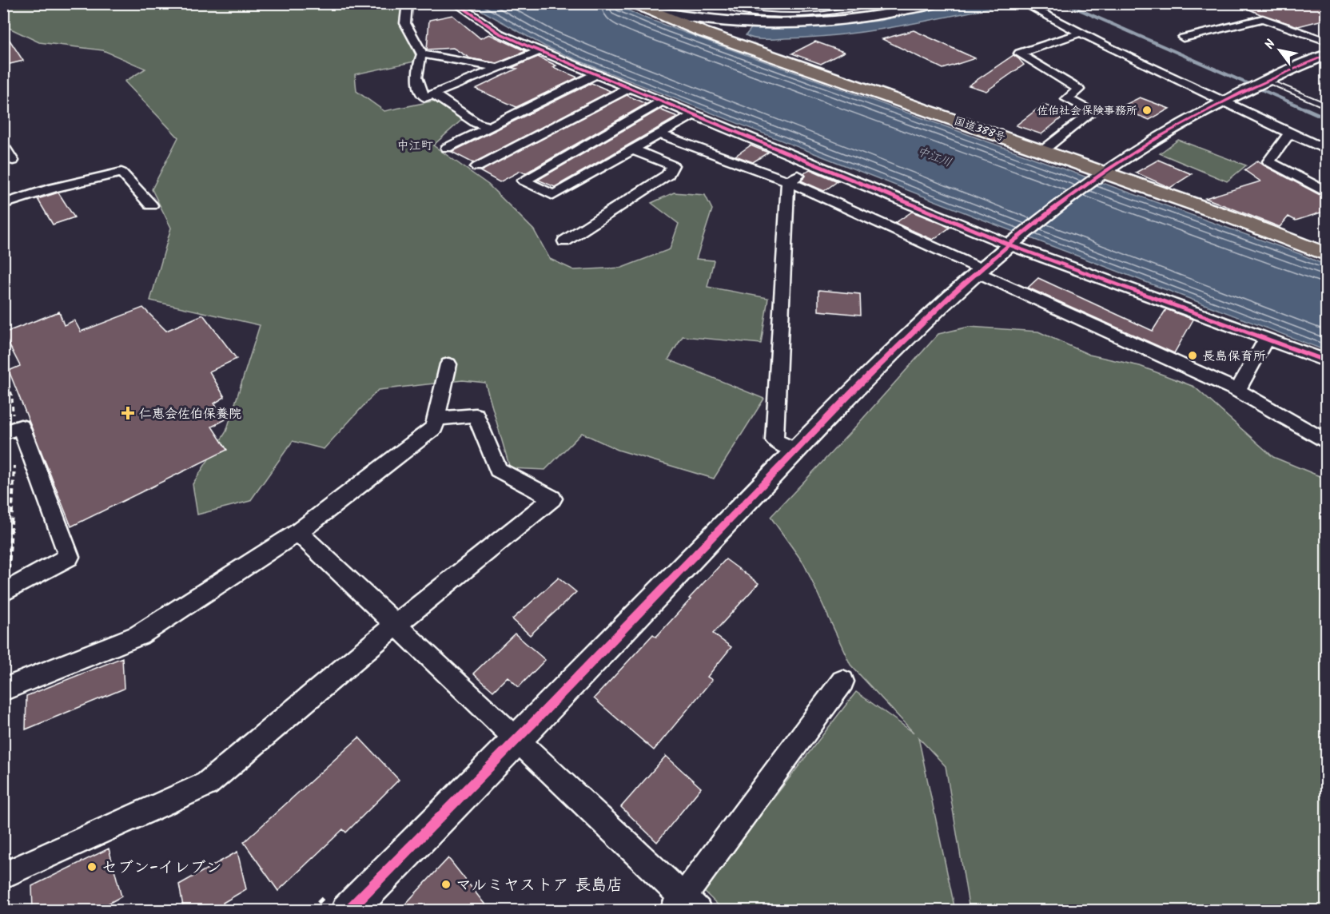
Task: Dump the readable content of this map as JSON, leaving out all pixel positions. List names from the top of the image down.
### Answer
{
  "streets": {
    "highway": ["国道388号"]
  },
  "districts": ["中江町"],
  "water": ["中江川"],
  "places": {
    "other": [
      "佐伯社会保険事務所",
      "長島保育所",
      "セブン-イレブン",
      "マルミヤストア 長島店"
    ],
    "health": ["仁恵会佐伯保養院"]
  },
  "north": "top left"
}
